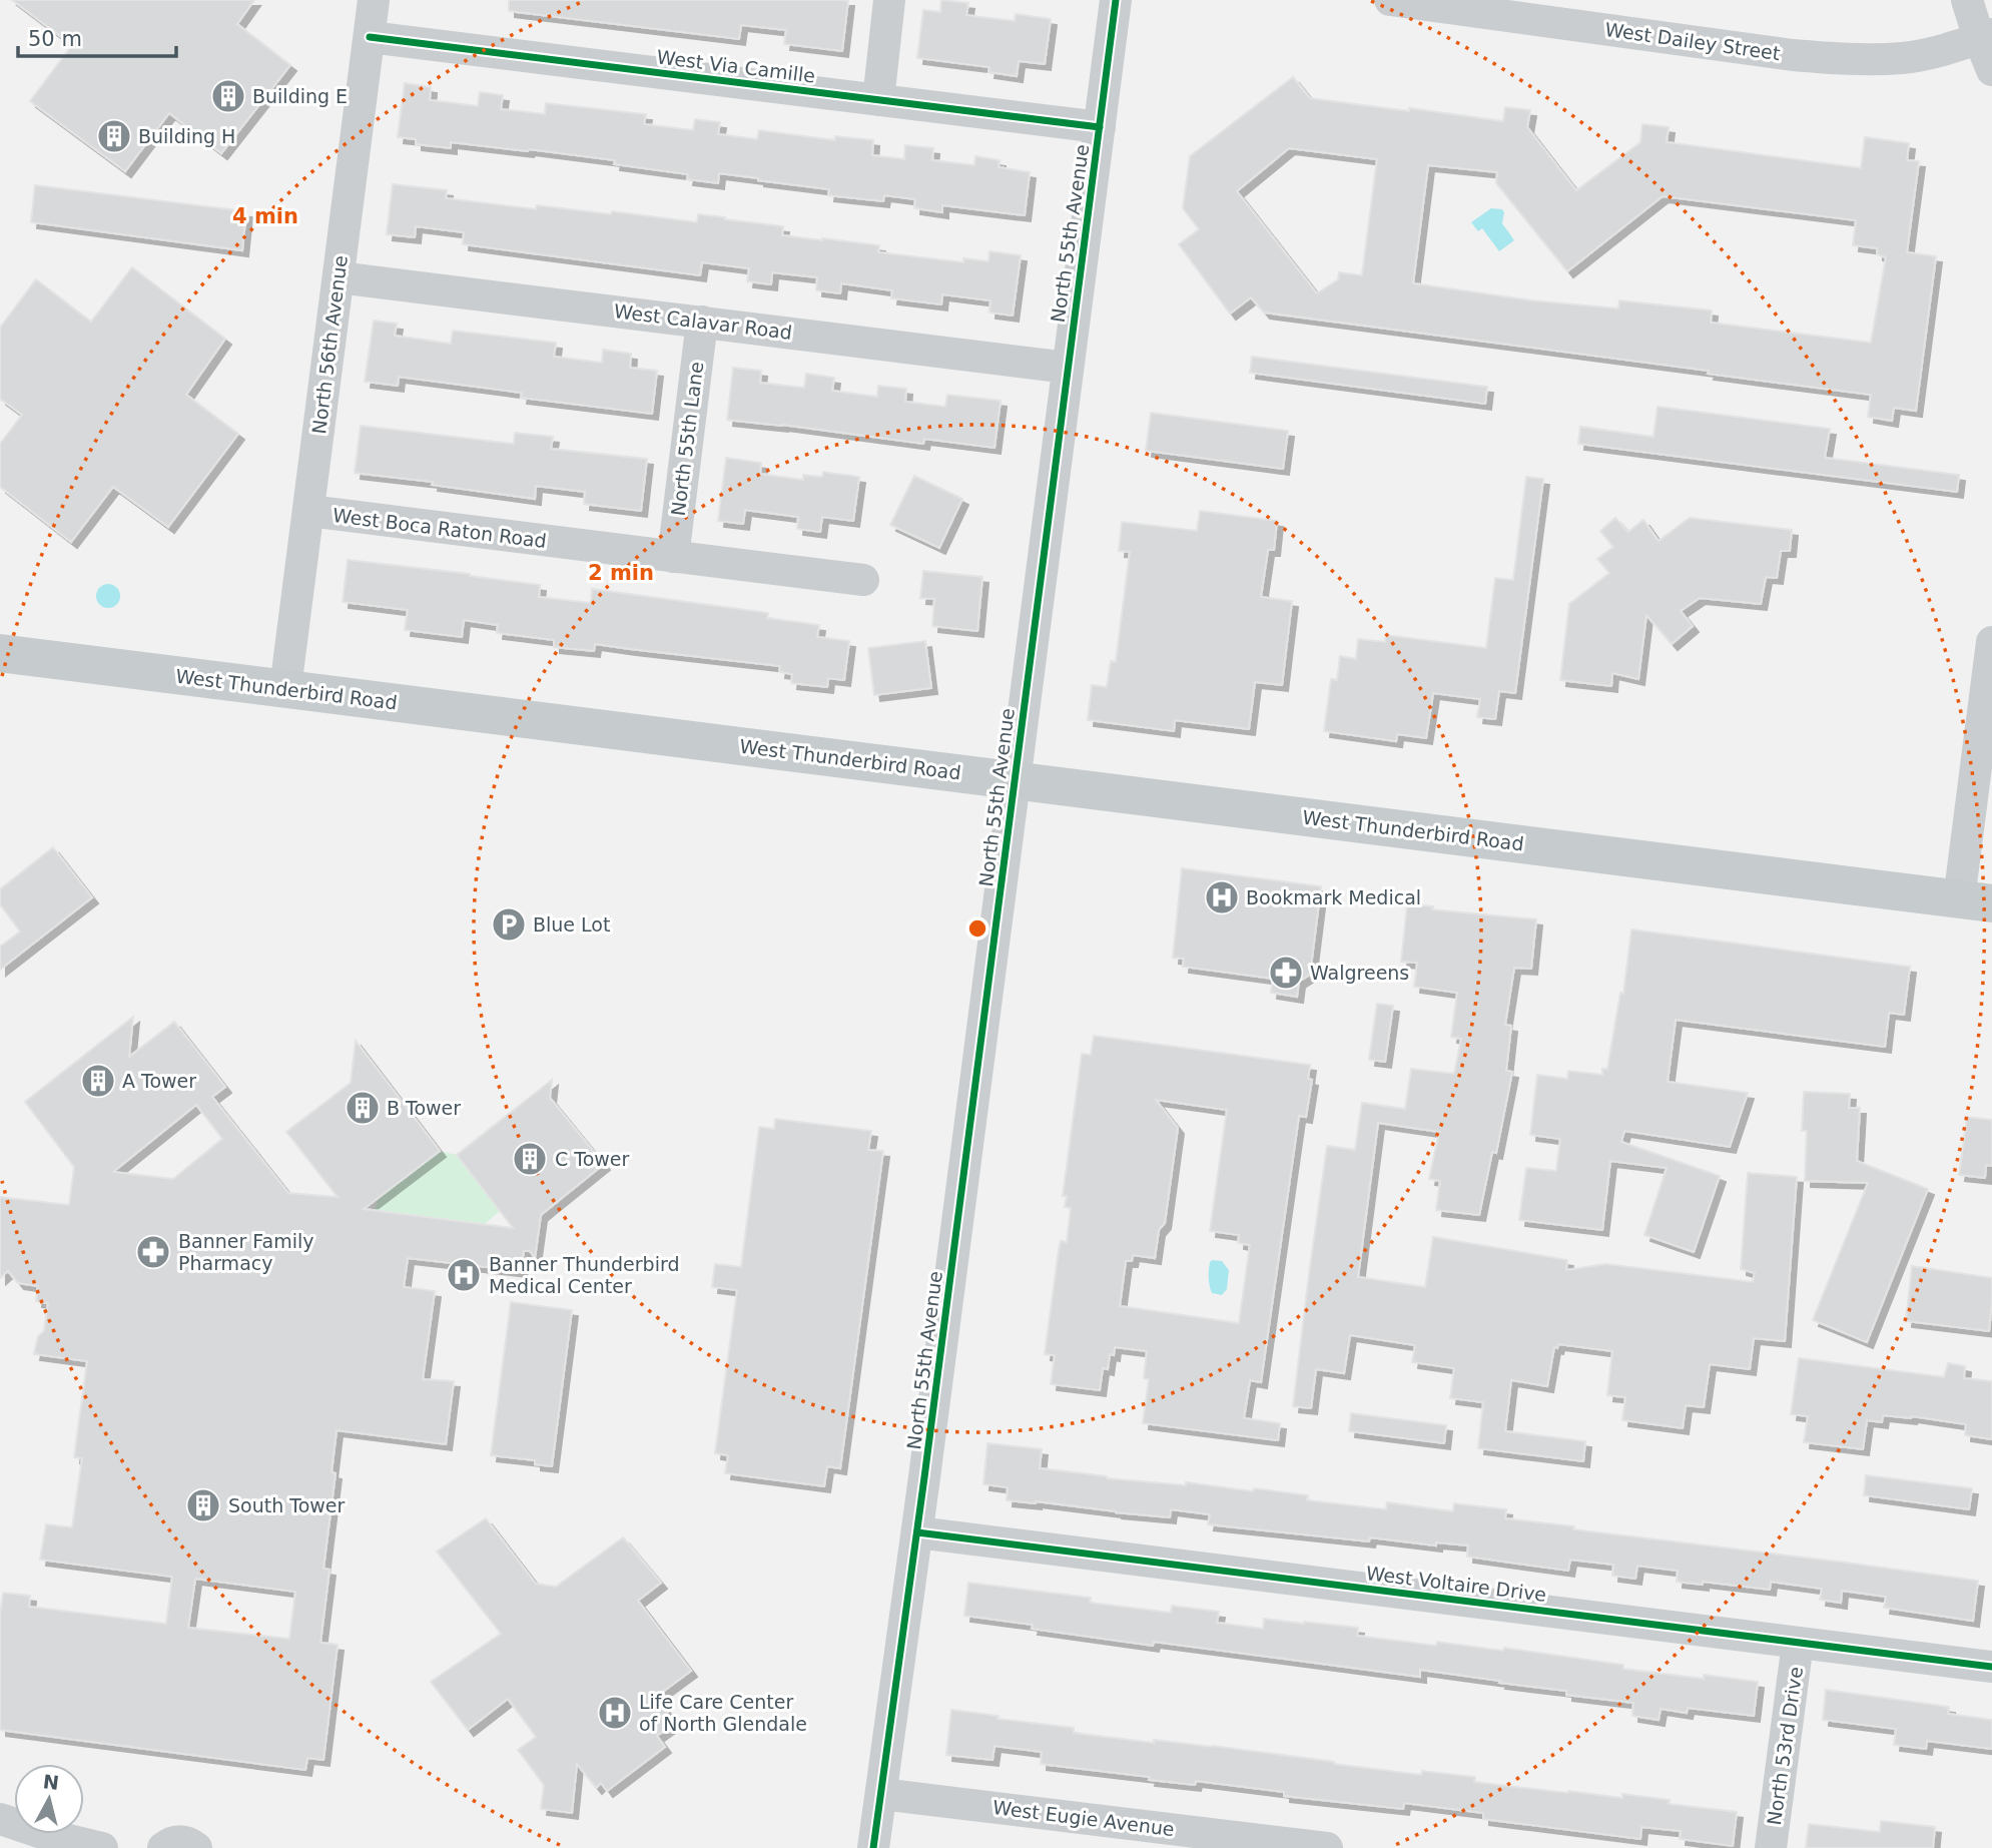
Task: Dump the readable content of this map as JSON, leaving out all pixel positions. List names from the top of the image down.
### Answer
{
  "streets": {
    "main road": ["West Thunderbird Road"],
    "street": [
      "West Dailey Street",
      "West Via Camille",
      "North 55th Avenue",
      "West Calavar Road",
      "North 56th Avenue",
      "North 55th Lane",
      "West Boca Raton Road",
      "West Voltaire Drive",
      "North 53rd Drive",
      "West Eugie Avenue"
    ]
  },
  "crossings": [
    ["West Via Camille", "North 55th Avenue"],
    ["West Via Camille", "North 56th Avenue"],
    ["North 55th Avenue", "West Calavar Road"],
    ["North 55th Avenue", "West Thunderbird Road"],
    ["North 55th Avenue", "West Voltaire Drive"],
    ["North 55th Avenue", "West Eugie Avenue"],
    ["West Calavar Road", "North 56th Avenue"],
    ["West Calavar Road", "North 55th Lane"],
    ["North 56th Avenue", "West Boca Raton Road"],
    ["North 56th Avenue", "West Thunderbird Road"],
    ["North 55th Lane", "West Boca Raton Road"],
    ["West Voltaire Drive", "North 53rd Drive"]
  ],
  "places": {
    "building": [
      "Building E",
      "Building H",
      "A Tower",
      "B Tower",
      "C Tower",
      "South Tower"
    ],
    "hospital": ["Bookmark Medical", "Banner Thunderbird Medical Center", "Life Care Center of North Glendale"],
    "parking": ["Blue Lot"],
    "pharmacy": ["Walgreens", "Banner Family Pharmacy"]
  },
  "scale_bar": "50 m",
  "north": "top",
  "rings": ["4 min", "2 min"]
}
